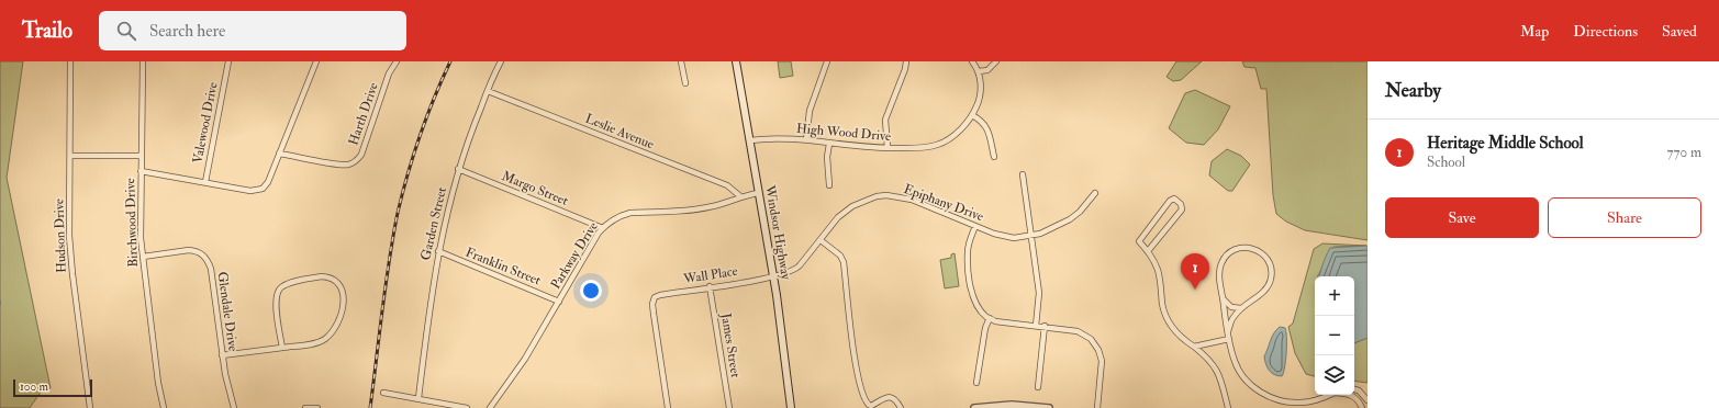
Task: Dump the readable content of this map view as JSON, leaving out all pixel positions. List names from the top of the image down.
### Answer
{
  "streets": {
    "main road": ["Windsor Highway"],
    "street": [
      "Harth Drive",
      "Valewood Drive",
      "Leslie Avenue",
      "High Wood Drive",
      "Margo Street",
      "Epiphany Drive",
      "Birchwood Drive",
      "Garden Street",
      "Hudson Drive",
      "Parkway Drive",
      "Franklin Street",
      "Wall Place",
      "Glendale Drive",
      "James Street"
    ]
  },
  "crossings": [
    ["Leslie Avenue", "Garden Street"],
    ["Leslie Avenue", "Parkway Drive"],
    ["High Wood Drive", "Windsor Highway"],
    ["Margo Street", "Garden Street"],
    ["Margo Street", "Parkway Drive"],
    ["Epiphany Drive", "Windsor Highway"],
    ["Epiphany Drive", "Wall Place"],
    ["Birchwood Drive", "Glendale Drive"],
    ["Garden Street", "Franklin Street"],
    ["Windsor Highway", "Parkway Drive"],
    ["Windsor Highway", "Wall Place"],
    ["Parkway Drive", "Franklin Street"],
    ["Wall Place", "James Street"]
  ],
  "scale_bar": "100 m",
  "page": {
    "header": "Trailo",
    "search": "Search here",
    "nav": ["Map", "Directions", "Saved"],
    "heading": "Nearby",
    "list": [
      {
        "mark": "1",
        "name": "Heritage Middle School",
        "note": "School",
        "value": "770 m"
      }
    ],
    "buttons": ["Save", "Share"],
    "pins": "1",
    "map_buttons": ["+", "−"],
    "scale": "100 m"
  }
}
